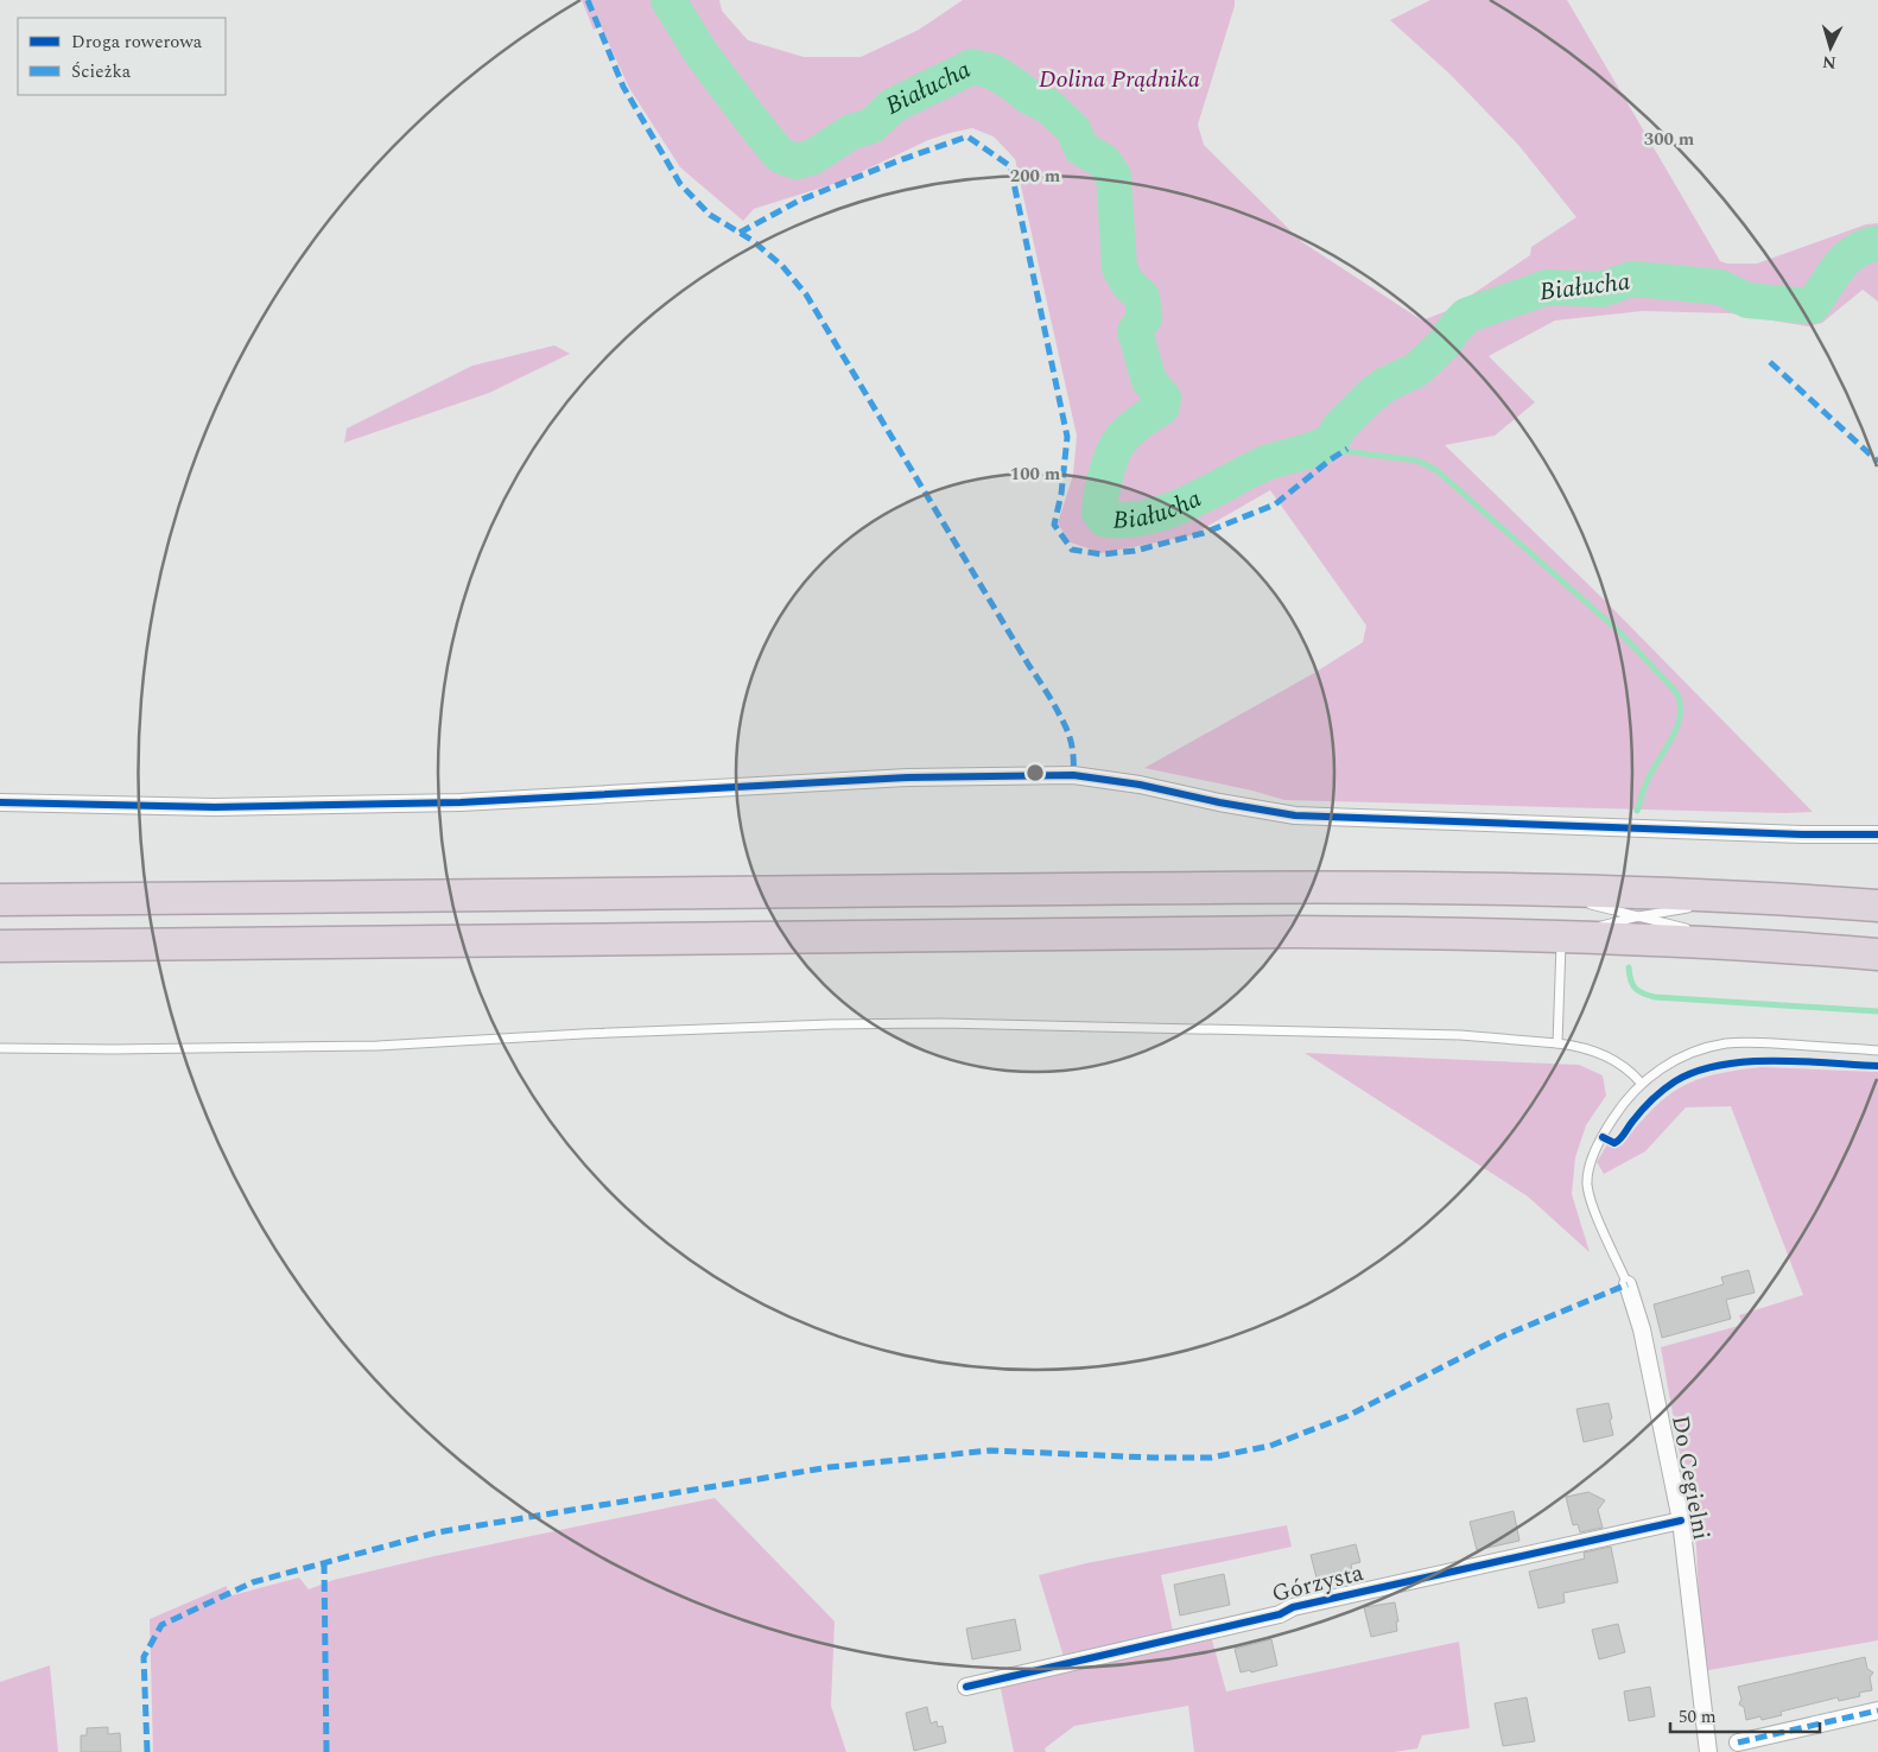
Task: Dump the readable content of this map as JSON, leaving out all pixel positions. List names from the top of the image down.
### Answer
{
  "streets": {
    "street": ["Do Cegielni", "Górzysta"]
  },
  "crossings": [
    ["Do Cegielni", "Górzysta"]
  ],
  "water": ["Białucha"],
  "parks": ["Dolina Prądnika"],
  "legend": ["Droga rowerowa", "Ścieżka"],
  "scale_bar": "50 m",
  "north": "bottom",
  "rings": ["300 m", "200 m", "100 m"]
}
